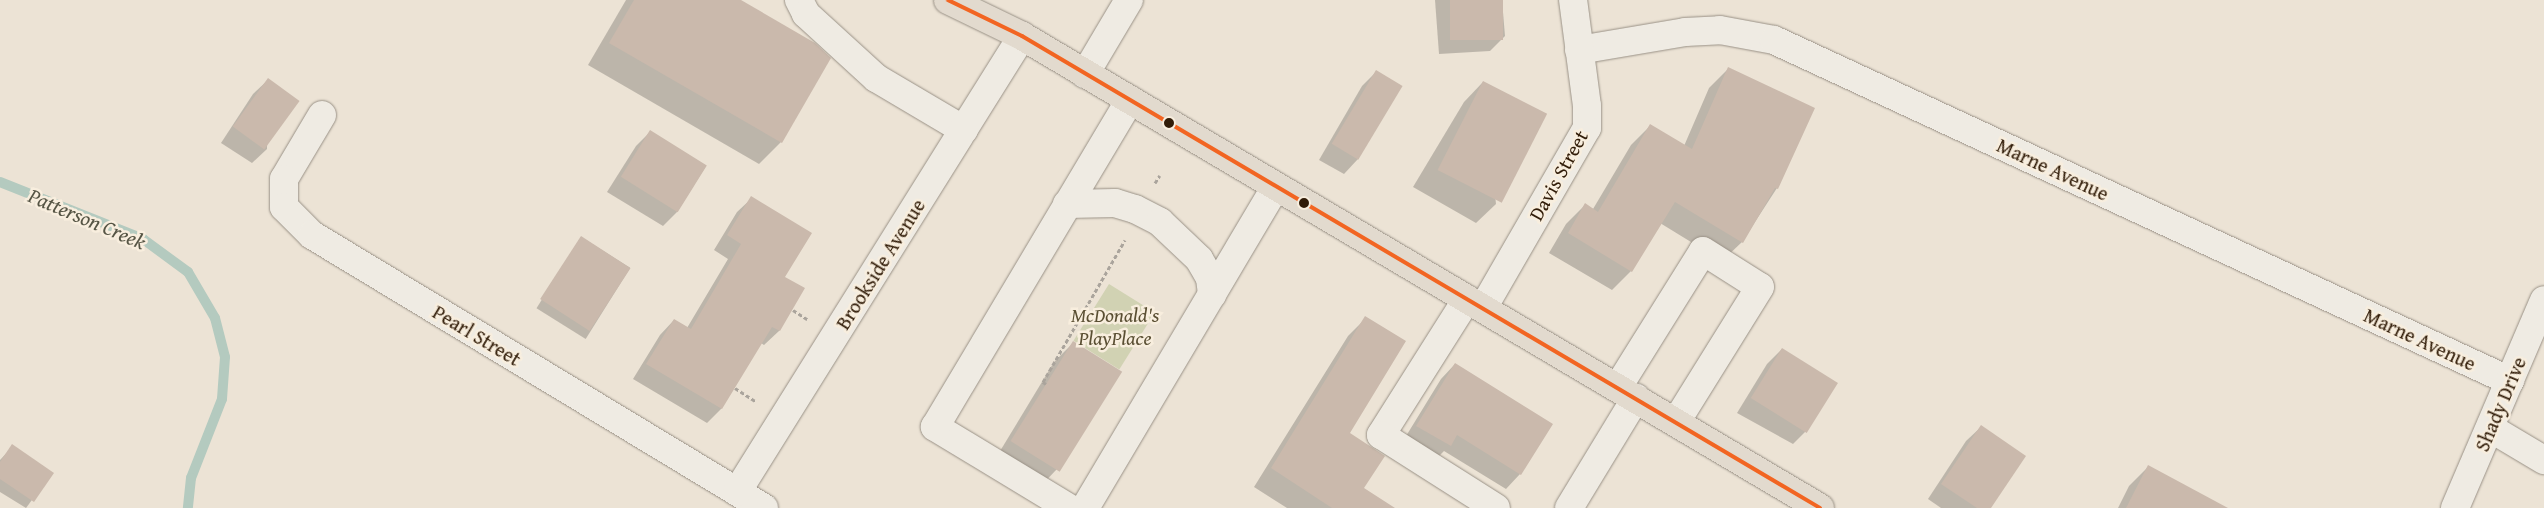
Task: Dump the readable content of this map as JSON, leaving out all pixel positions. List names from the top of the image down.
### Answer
{
  "streets": {
    "street": [
      "Marne Avenue",
      "Davis Street",
      "Brookside Avenue",
      "Pearl Street",
      "Shady Drive"
    ]
  },
  "crossings": [
    ["Marne Avenue", "Davis Street"],
    ["Marne Avenue", "Shady Drive"],
    ["Brookside Avenue", "Pearl Street"]
  ],
  "water": ["Patterson Creek"],
  "parks": ["McDonald's PlayPlace"]
}
